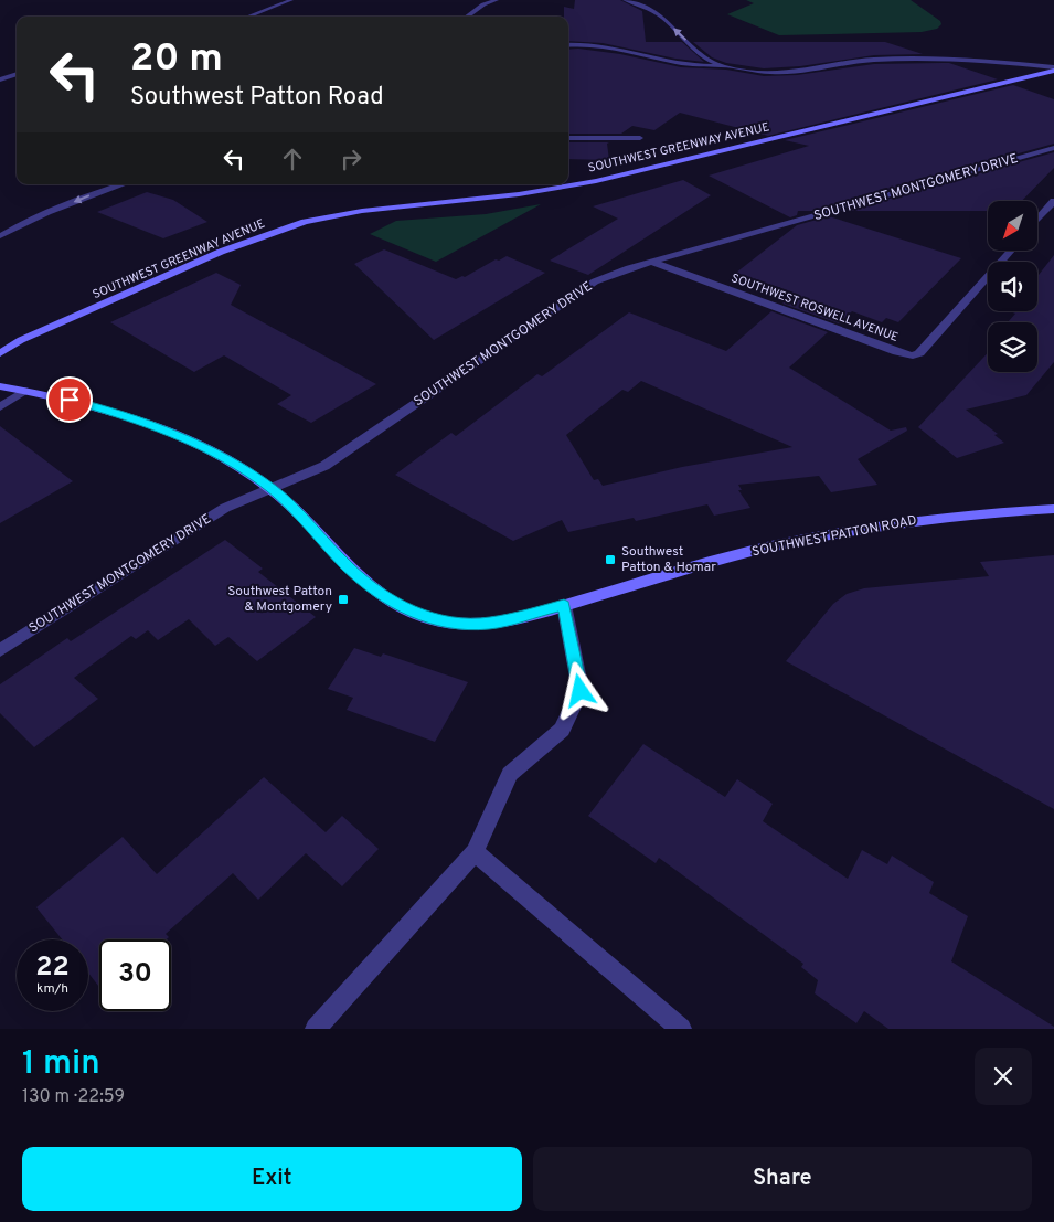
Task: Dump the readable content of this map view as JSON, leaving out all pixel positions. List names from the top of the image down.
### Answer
{
  "streets": {
    "street": [
      "SOUTHWEST GREENWAY AVENUE",
      "SOUTHWEST MONTGOMERY DRIVE",
      "SOUTHWEST ROSWELL AVENUE",
      "SOUTHWEST PATTON ROAD"
    ]
  },
  "crossings": [
    ["SOUTHWEST MONTGOMERY DRIVE", "SOUTHWEST ROSWELL AVENUE"],
    ["SOUTHWEST MONTGOMERY DRIVE", "SOUTHWEST PATTON ROAD"]
  ],
  "places": {
    "transit": ["Southwest Patton & Homar", "Southwest Patton & Montgomery"]
  },
  "north": "bottom left",
  "page": {
    "turn": ["20 m", "Southwest Patton Road"],
    "speed": "22 km/h",
    "limit": "30",
    "heading": ["1 min", "130 m · 22:59"],
    "buttons": ["Exit", "Share"]
  }
}
